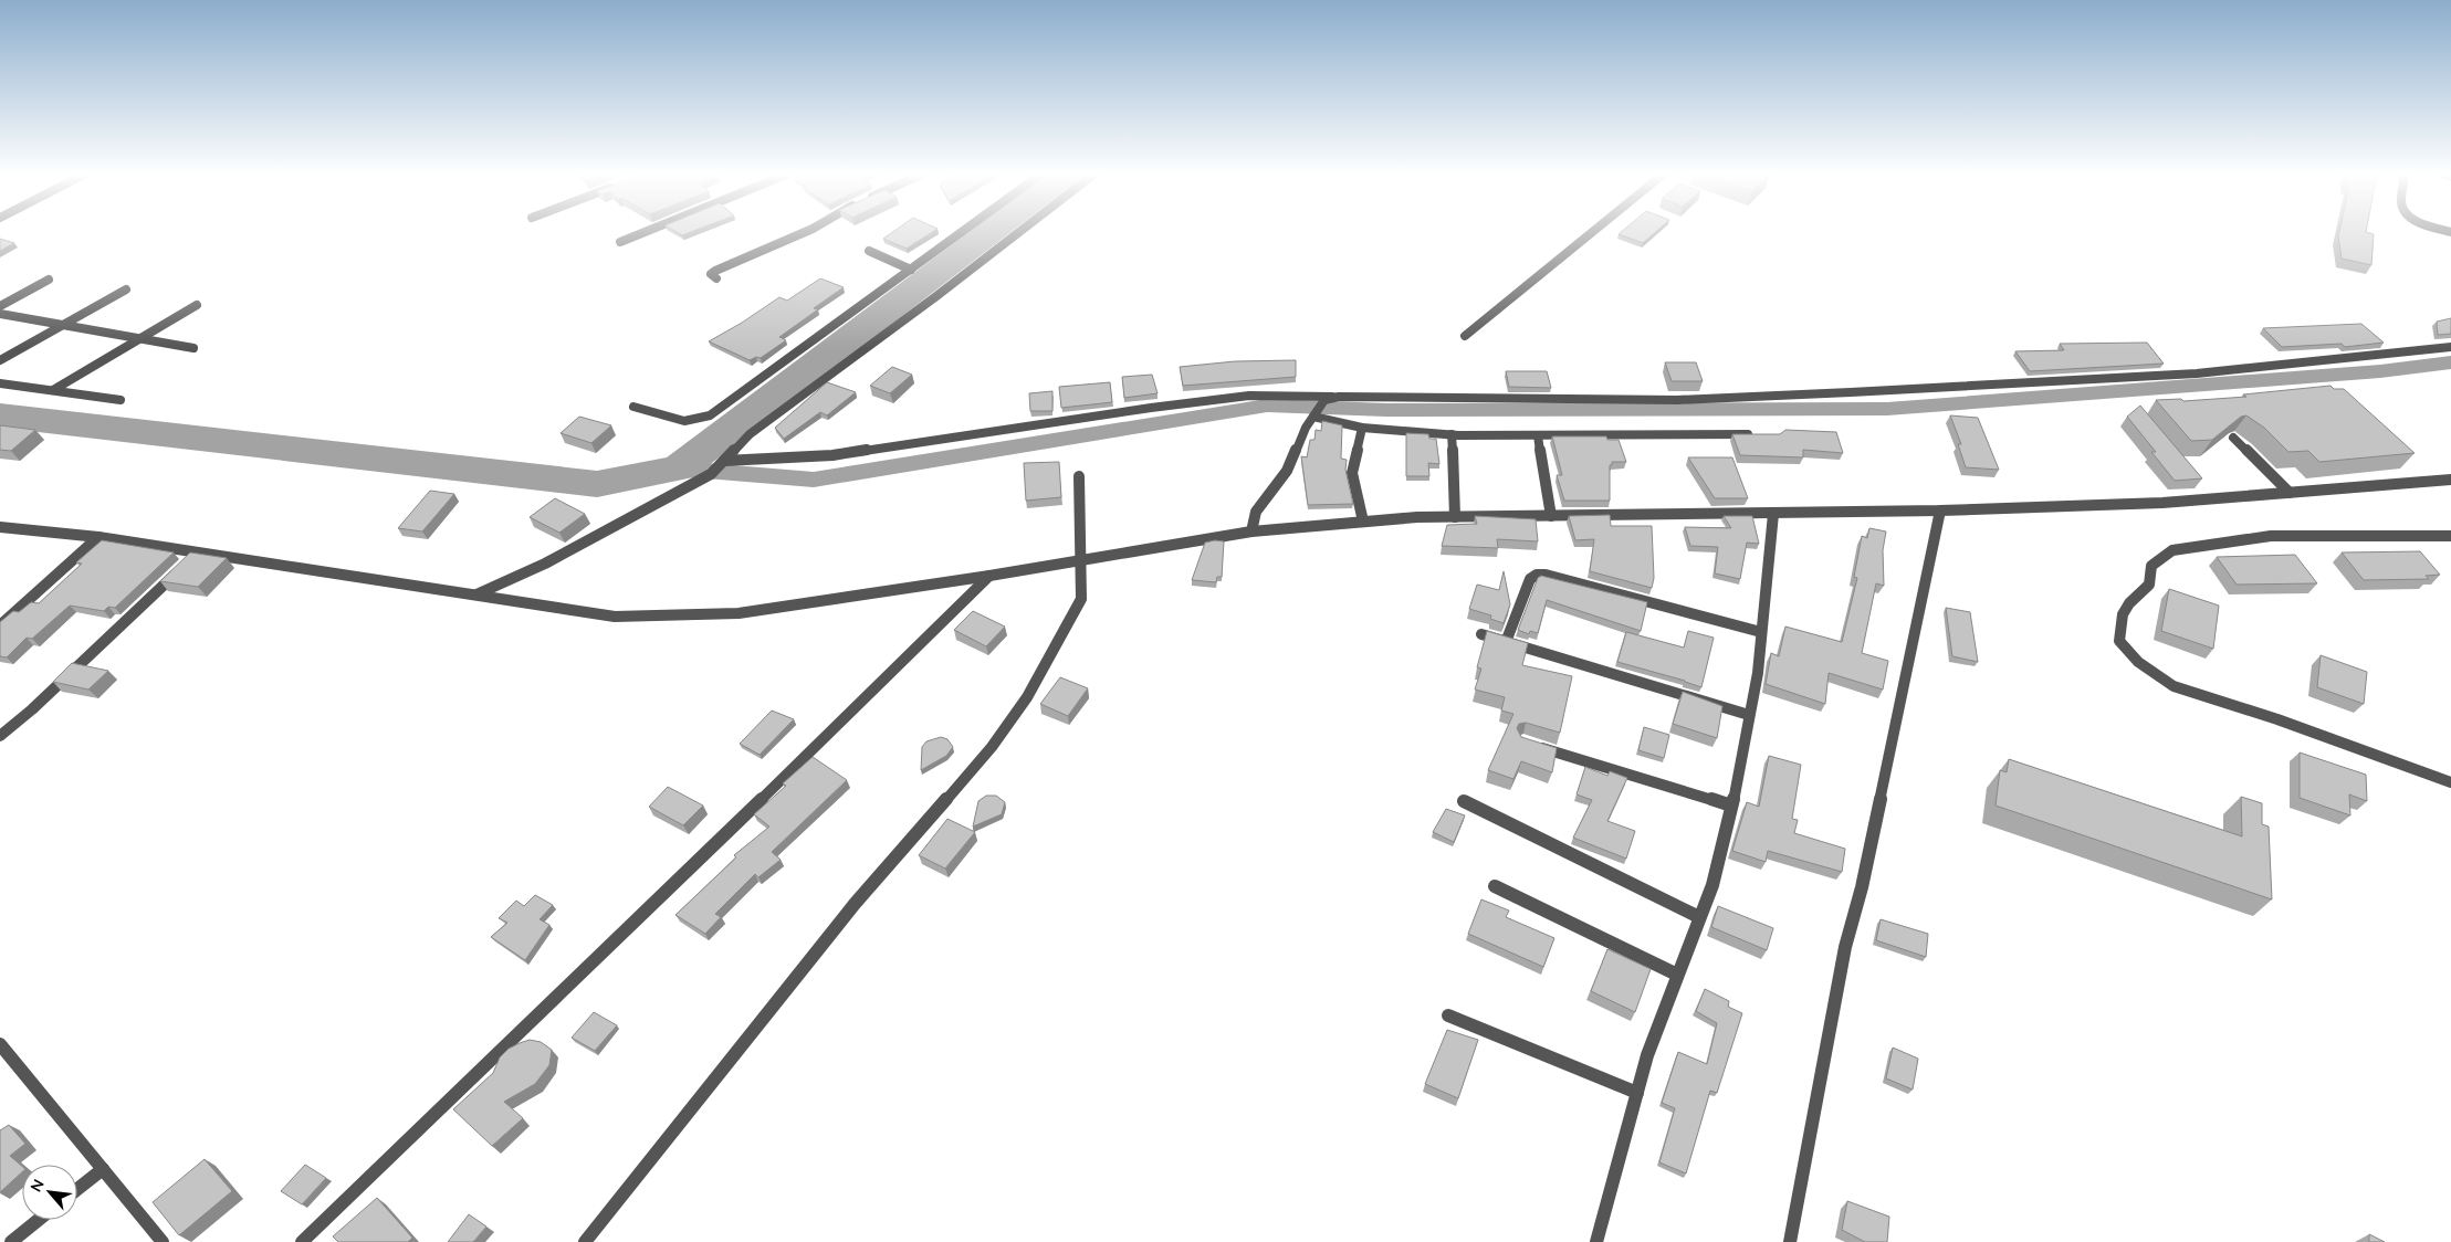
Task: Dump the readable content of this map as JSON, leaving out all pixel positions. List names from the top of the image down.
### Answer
{
  "north": "top left"
}
